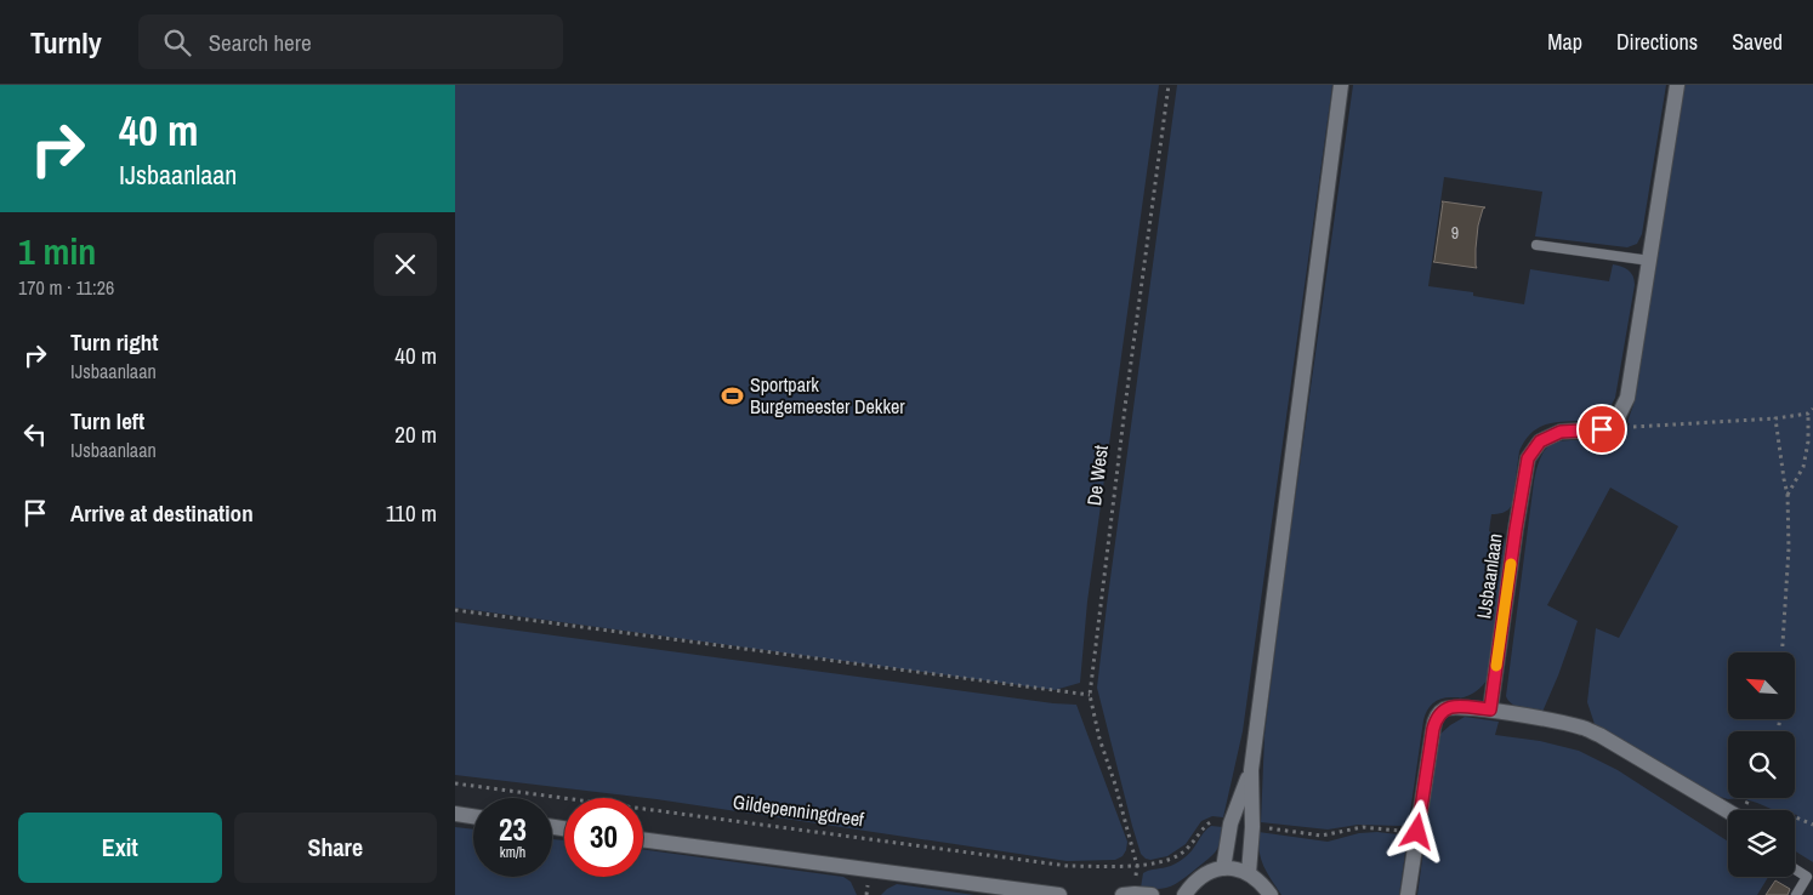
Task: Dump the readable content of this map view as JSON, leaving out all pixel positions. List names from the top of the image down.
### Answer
{
  "streets": {
    "main road": ["IJsbaanlaan"],
    "path": ["De West", "Gildepenningdreef"]
  },
  "crossings": [
    ["De West", "Gildepenningdreef"]
  ],
  "places": {
    "sports": ["Sportpark Burgemeester Dekker"]
  },
  "house_numbers": ["9"],
  "north": "top left",
  "page": {
    "header": "Turnly",
    "search": "Search here",
    "nav": ["Map", "Directions", "Saved"],
    "turn": ["40 m", "IJsbaanlaan"],
    "heading": ["1 min", "170 m · 11:26"],
    "list": [
      {
        "name": "Turn right",
        "note": "IJsbaanlaan",
        "value": "40 m"
      },
      {
        "name": "Turn left",
        "note": "IJsbaanlaan",
        "value": "20 m"
      },
      {
        "name": "Arrive at destination",
        "value": "110 m"
      }
    ],
    "speed": "23 km/h",
    "limit": "30",
    "buttons": ["Exit", "Share"]
  }
}
